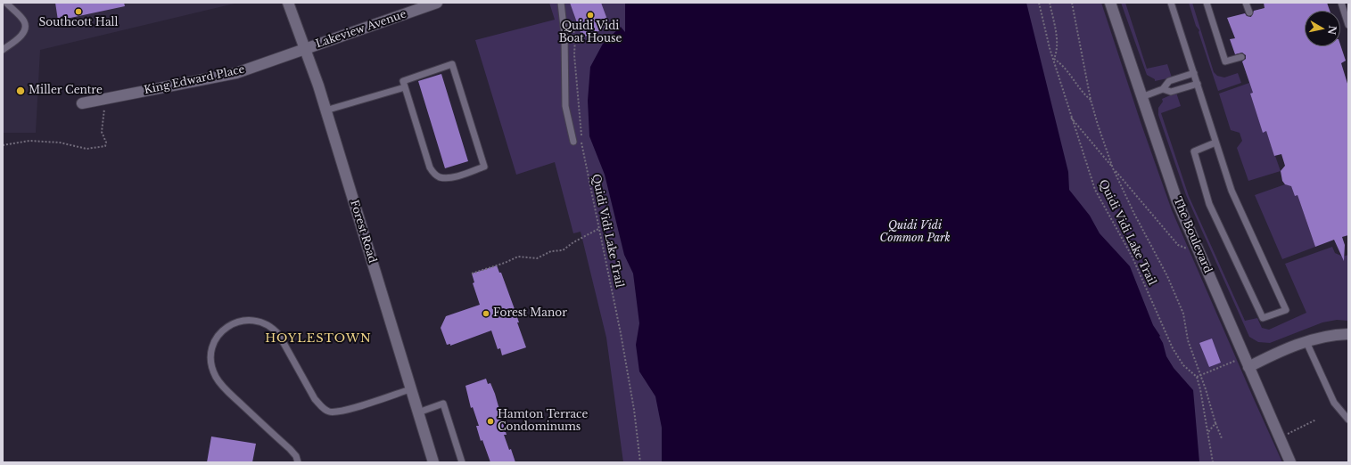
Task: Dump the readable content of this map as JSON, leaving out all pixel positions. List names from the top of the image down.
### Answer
{
  "streets": {
    "street": [
      "Lakeview Avenue",
      "King Edward Place",
      "Forest Road",
      "The Boulevard"
    ],
    "path": ["Quidi Vidi Lake Trail"]
  },
  "crossings": [
    ["Lakeview Avenue", "King Edward Place"],
    ["Lakeview Avenue", "Forest Road"],
    ["King Edward Place", "Forest Road"]
  ],
  "districts": ["HOYLESTOWN"],
  "parks": ["Quidi Vidi Common Park"],
  "places": [
    "Southcott Hall",
    "Quidi Vidi Boat House",
    "Miller Centre",
    "Forest Manor",
    "Hamton Terrace Condominums"
  ],
  "north": "right"
}
